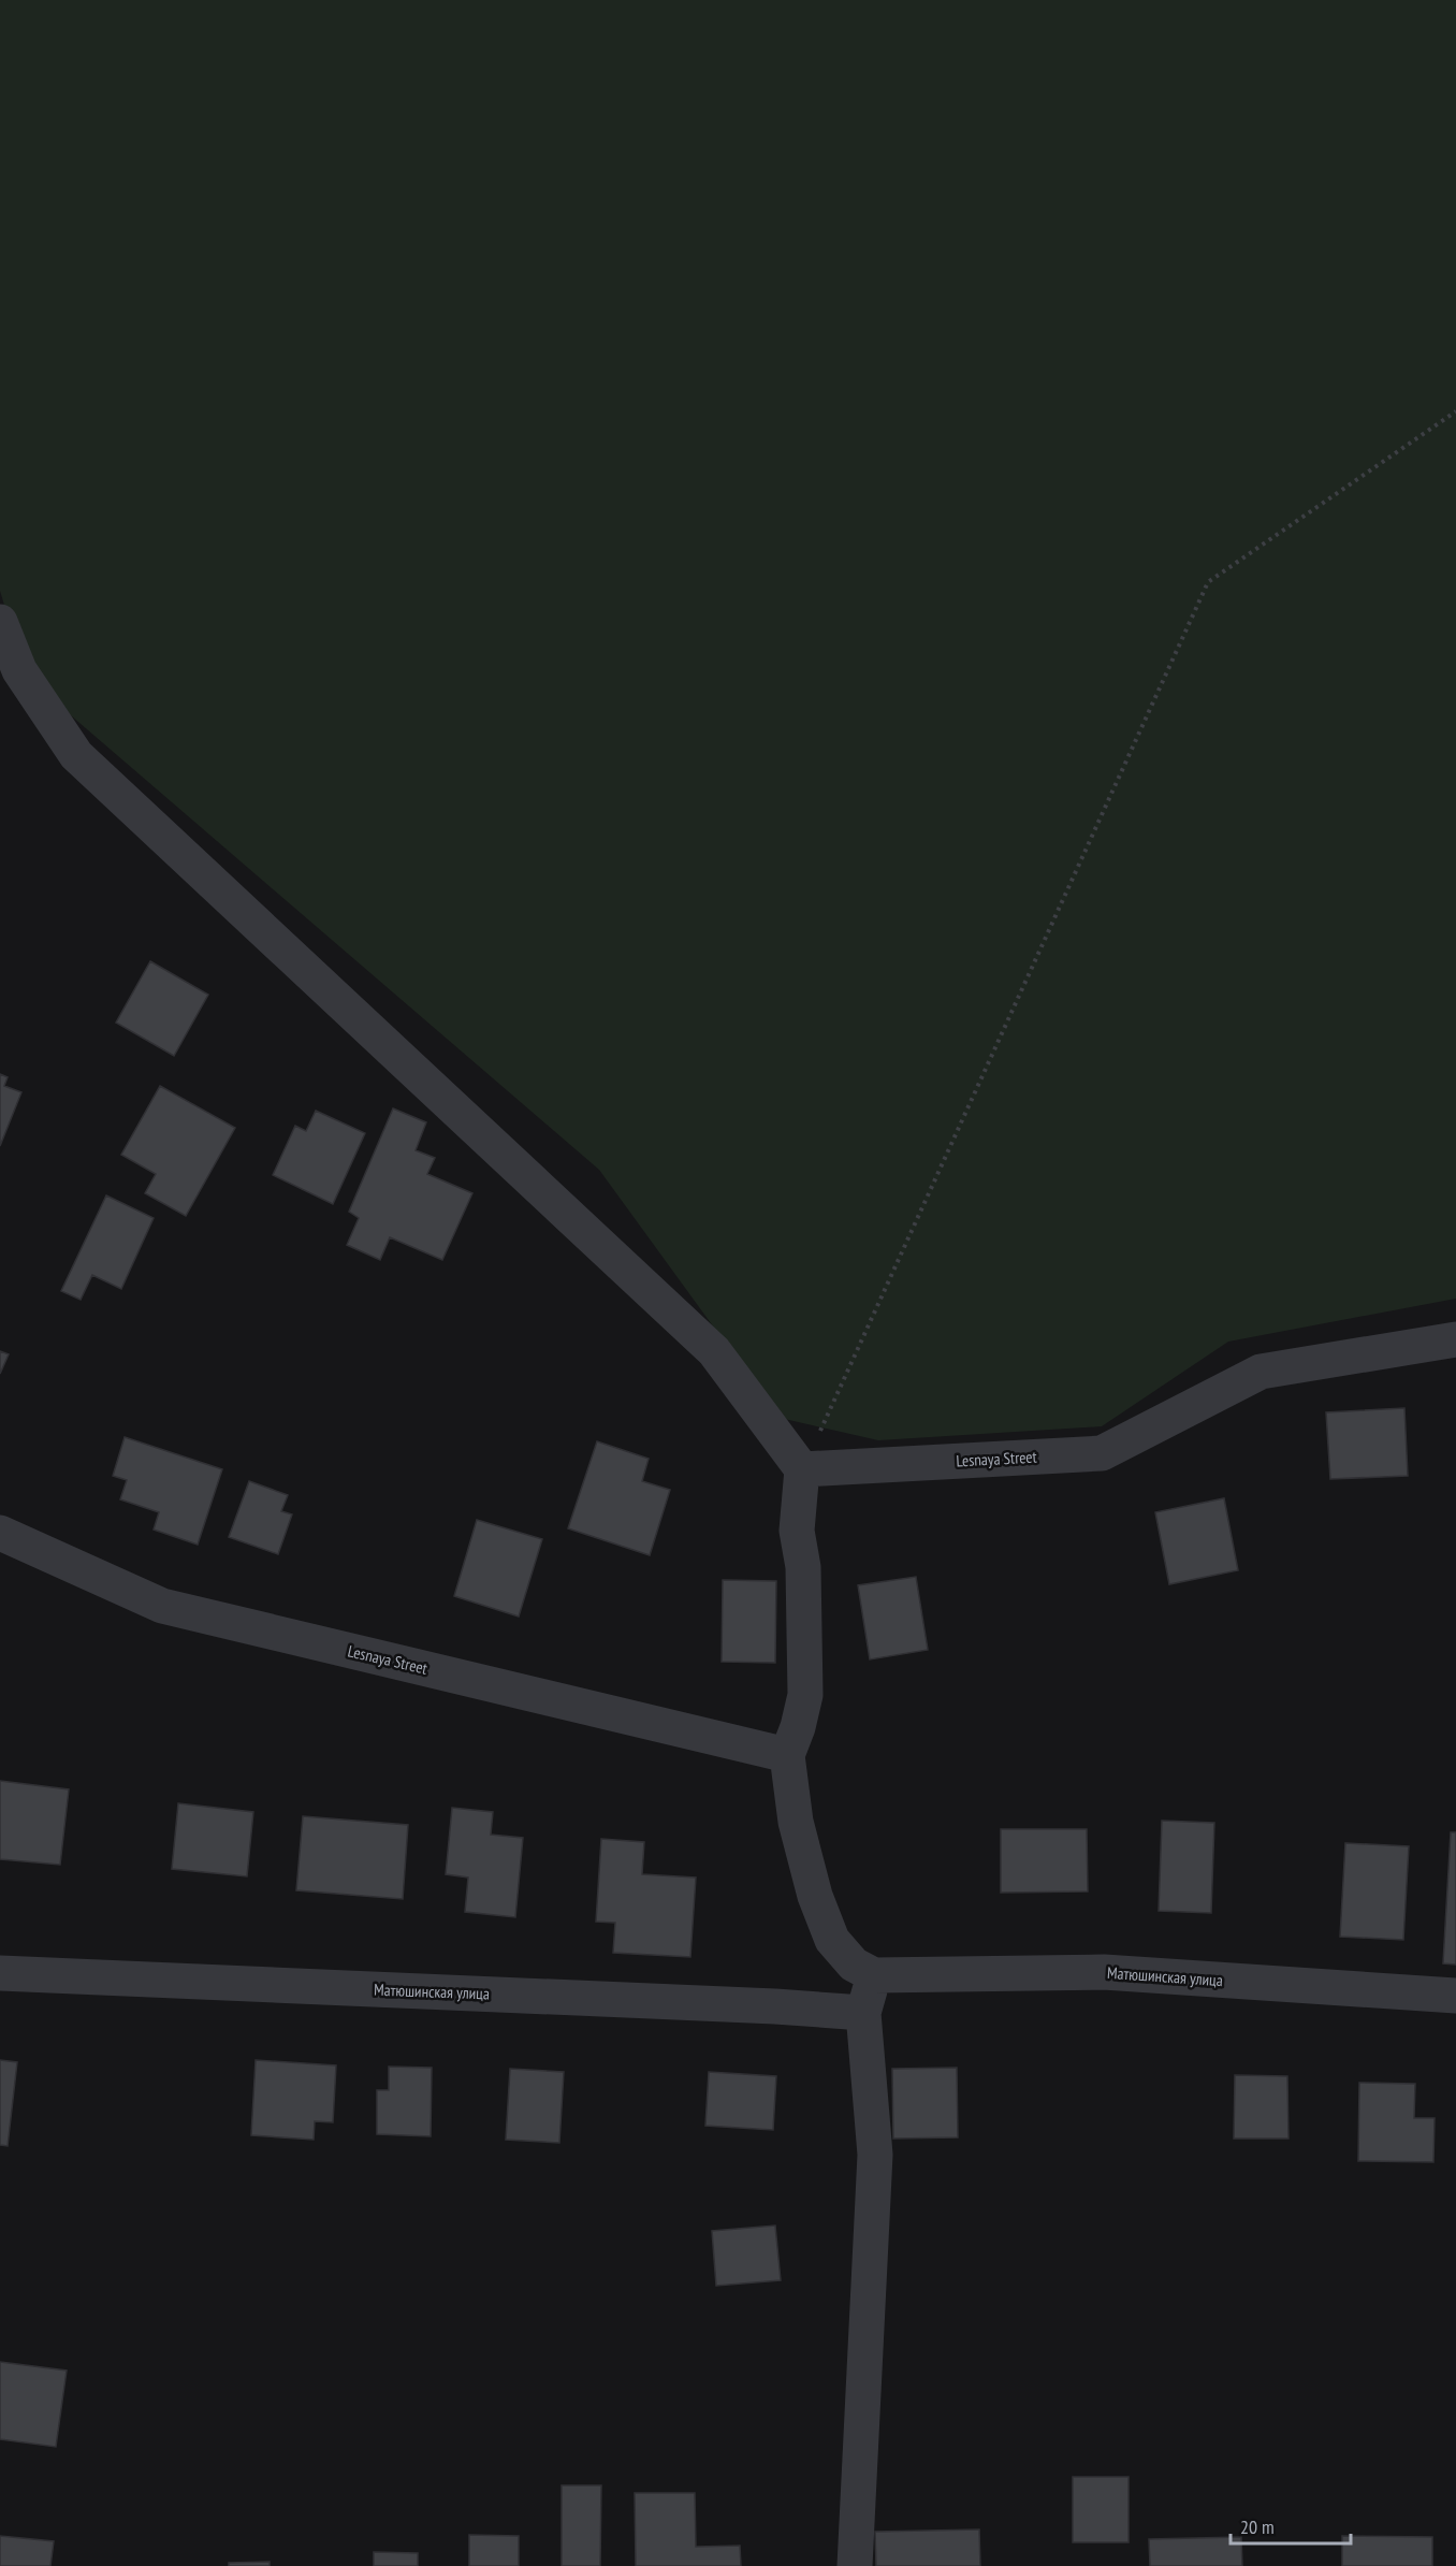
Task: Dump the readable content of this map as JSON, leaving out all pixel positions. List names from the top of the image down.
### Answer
{
  "streets": {
    "street": ["Lesnaya Street", "Матюшинская улица"]
  },
  "scale_bar": "20 m"
}
